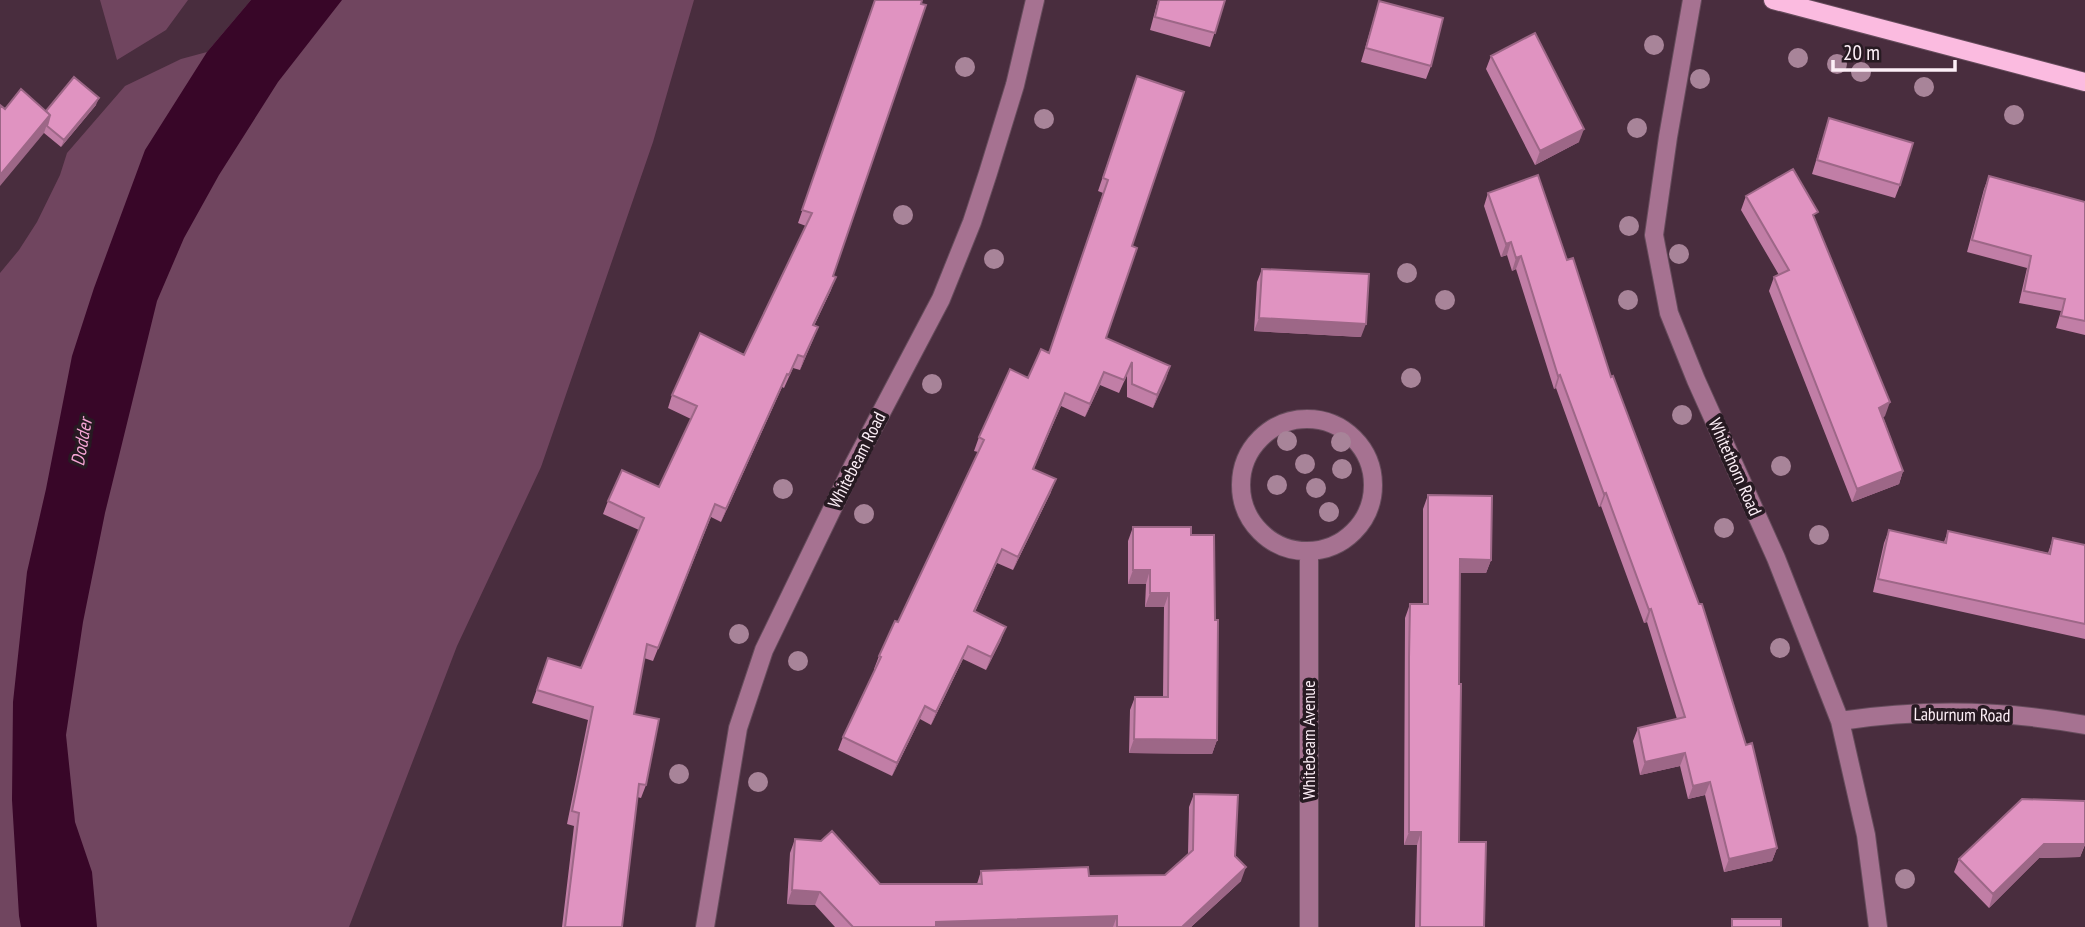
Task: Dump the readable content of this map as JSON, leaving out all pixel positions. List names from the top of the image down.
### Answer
{
  "streets": {
    "street": [
      "Whitebeam Road",
      "Whitethorn Road",
      "Laburnum Road",
      "Whitebeam Avenue"
    ]
  },
  "crossings": [
    ["Whitethorn Road", "Laburnum Road"]
  ],
  "water": ["Dodder"],
  "scale_bar": "20 m"
}
